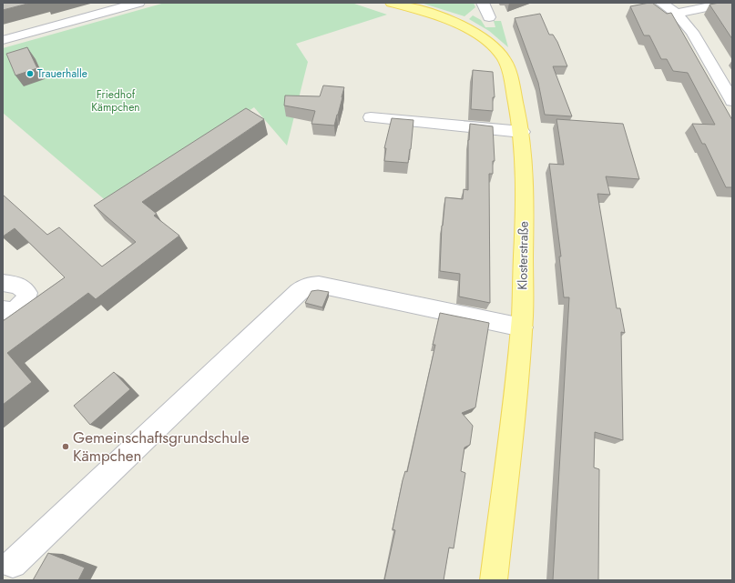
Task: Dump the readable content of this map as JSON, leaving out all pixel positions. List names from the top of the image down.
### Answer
{
  "streets": {
    "main road": ["Klosterstraße"]
  },
  "parks": ["Friedhof Kämpchen"],
  "places": ["Trauerhalle", "Gemeinschaftsgrundschule Kämpchen"]
}
